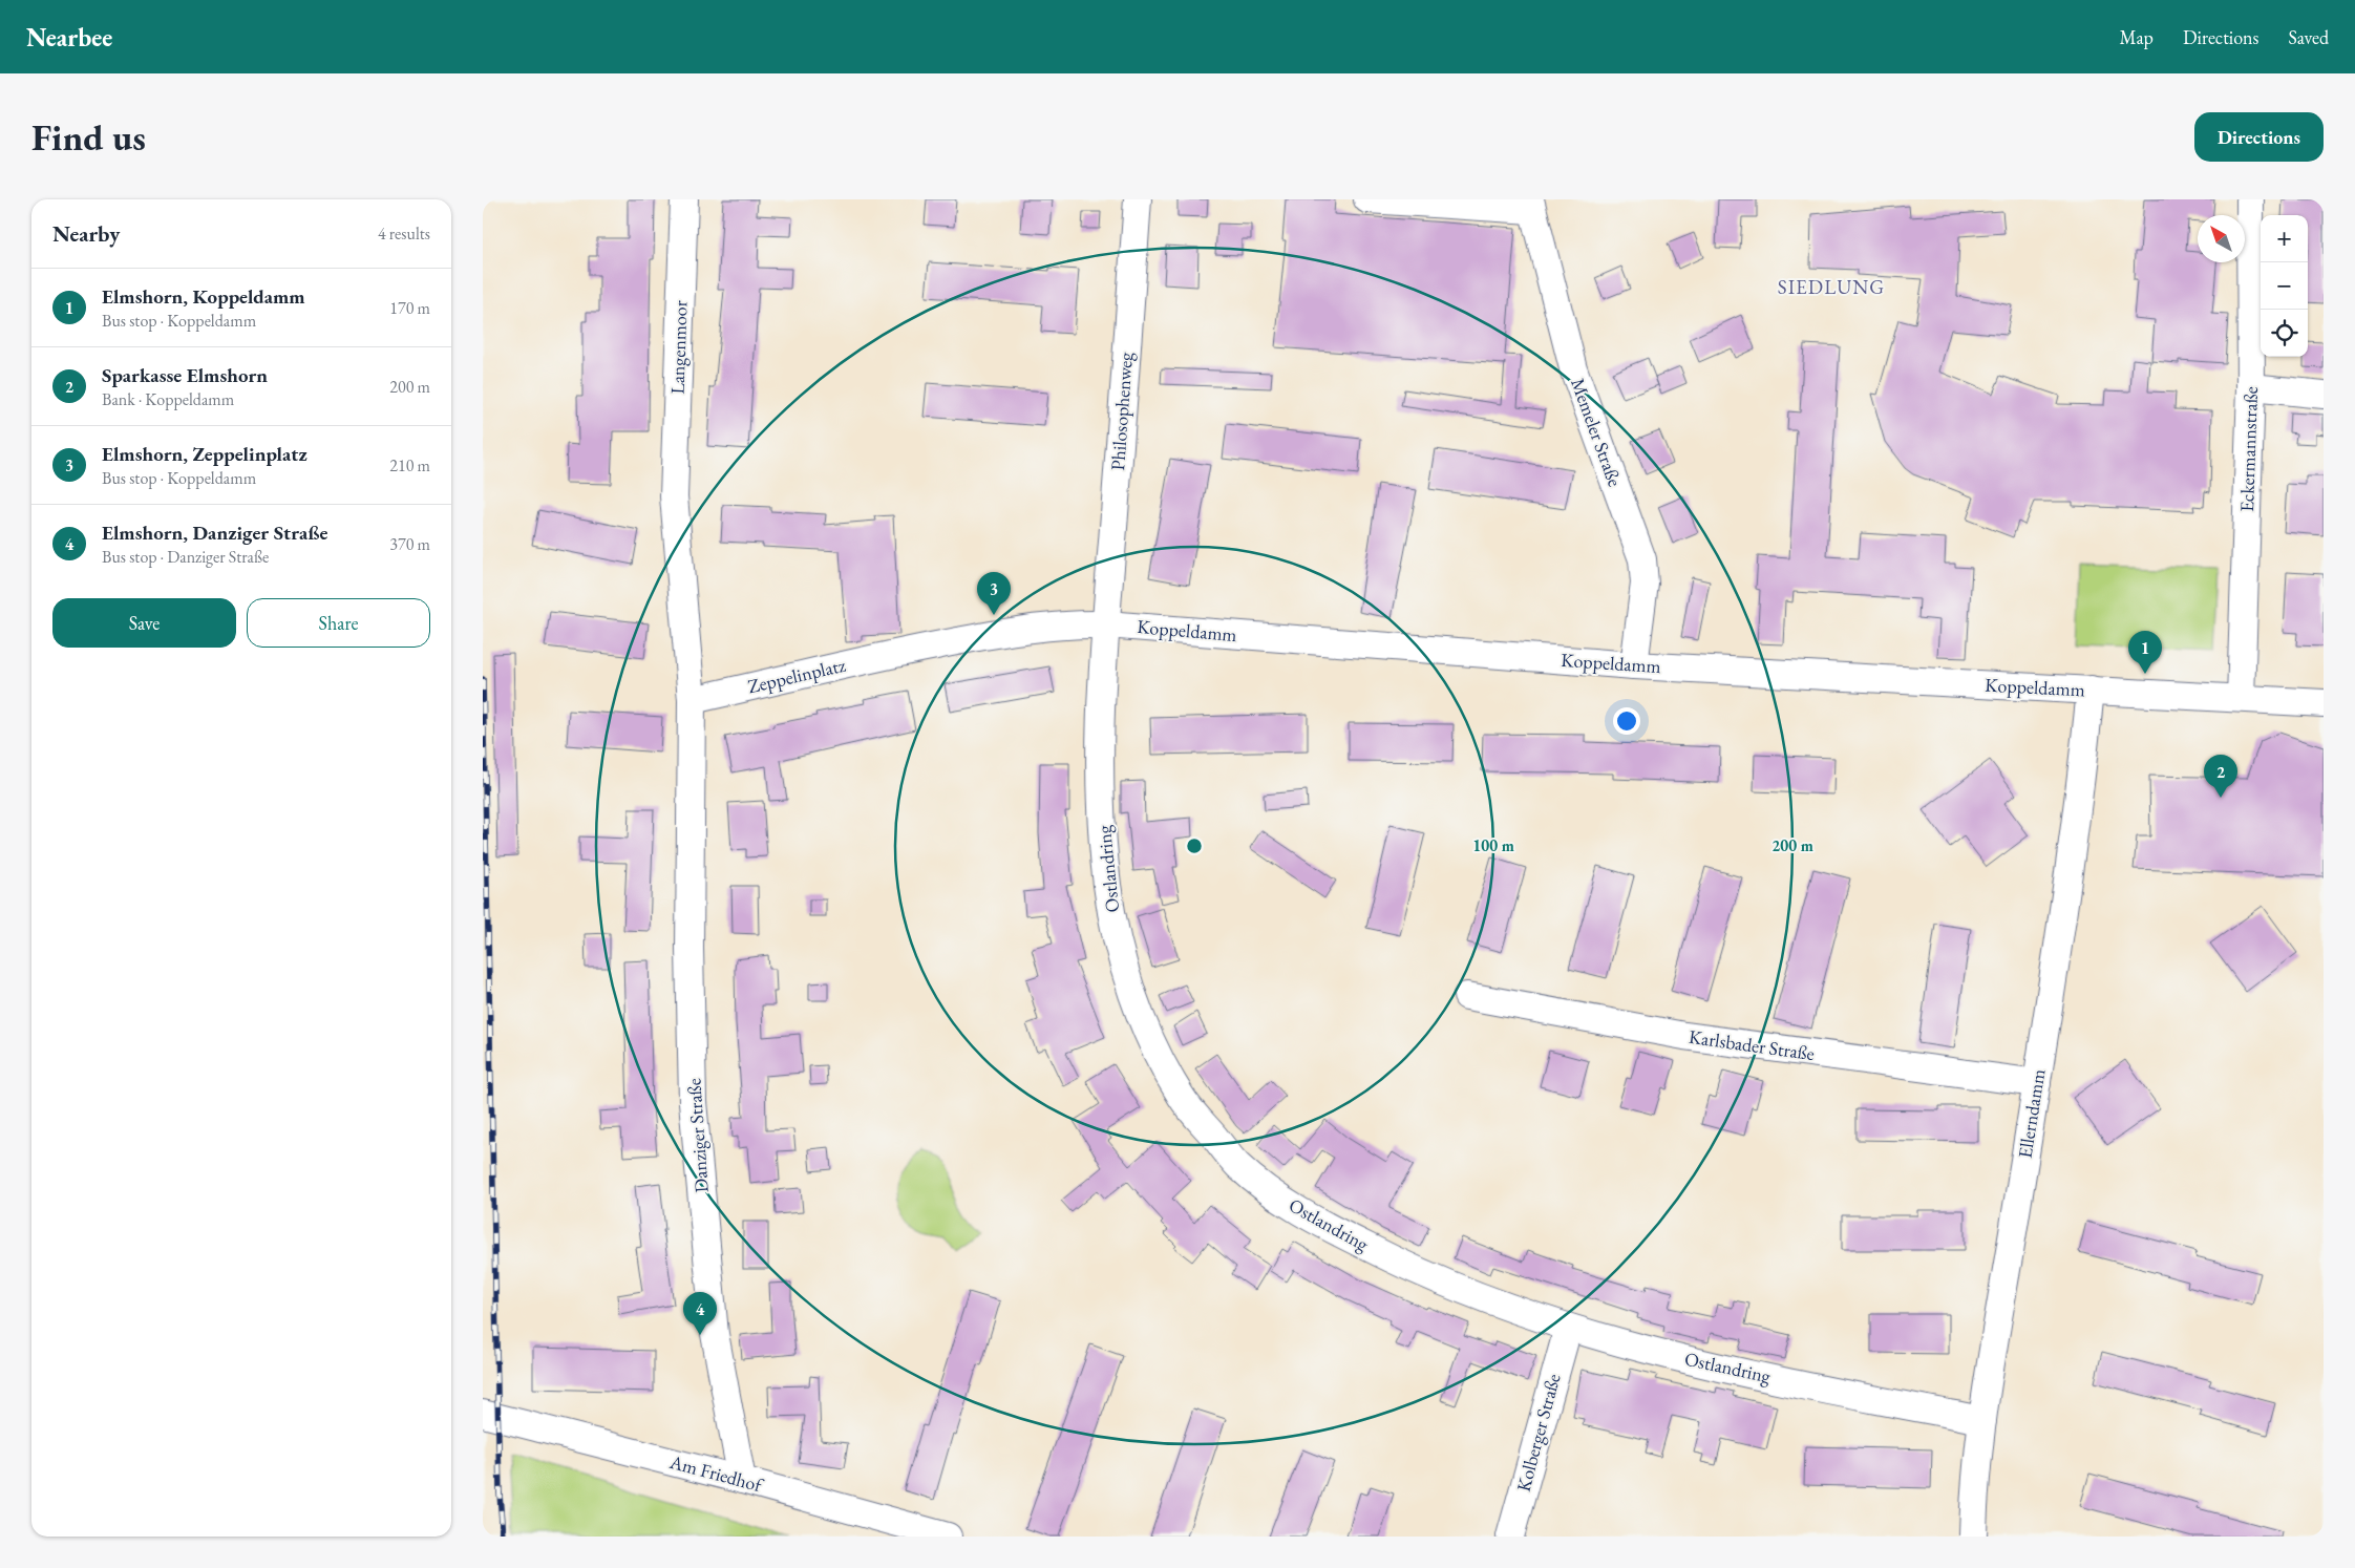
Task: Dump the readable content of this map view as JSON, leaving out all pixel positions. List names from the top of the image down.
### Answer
{
  "streets": {
    "street": [
      "Langenmoor",
      "Philosophenweg",
      "Memeler Straße",
      "Eckermannstraße",
      "Koppeldamm",
      "Zeppelinplatz",
      "Ostlandring",
      "Karlsbader Straße",
      "Ellerndamm",
      "Danziger Straße",
      "Kolberger Straße",
      "Am Friedhof"
    ]
  },
  "crossings": [
    ["Langenmoor", "Zeppelinplatz"],
    ["Langenmoor", "Danziger Straße"],
    ["Philosophenweg", "Koppeldamm"],
    ["Philosophenweg", "Ostlandring"],
    ["Memeler Straße", "Koppeldamm"],
    ["Eckermannstraße", "Koppeldamm"],
    ["Koppeldamm", "Zeppelinplatz"],
    ["Koppeldamm", "Ostlandring"],
    ["Koppeldamm", "Ellerndamm"],
    ["Zeppelinplatz", "Danziger Straße"],
    ["Ostlandring", "Ellerndamm"],
    ["Ostlandring", "Kolberger Straße"],
    ["Karlsbader Straße", "Ellerndamm"],
    ["Danziger Straße", "Am Friedhof"]
  ],
  "districts": ["SIEDLUNG"],
  "north": "top left",
  "page": {
    "header": "Nearbee",
    "nav": ["Map", "Directions", "Saved"],
    "buttons": [
      "Directions",
      ["Save", "Share"]
    ],
    "title": "Find us",
    "heading": ["Nearby", "4 results"],
    "map_buttons": ["+", "−"],
    "list": [
      {
        "mark": "1",
        "name": "Elmshorn, Koppeldamm",
        "note": "Bus stop · Koppeldamm",
        "value": "170 m"
      },
      {
        "mark": "2",
        "name": "Sparkasse Elmshorn",
        "note": "Bank · Koppeldamm",
        "value": "200 m"
      },
      {
        "mark": "3",
        "name": "Elmshorn, Zeppelinplatz",
        "note": "Bus stop · Koppeldamm",
        "value": "210 m"
      },
      {
        "mark": "4",
        "name": "Elmshorn, Danziger Straße",
        "note": "Bus stop · Danziger Straße",
        "value": "370 m"
      }
    ],
    "pins": [
      "3",
      "1",
      "2",
      "4"
    ]
  },
  "rings": ["100 m", "200 m"]
}
